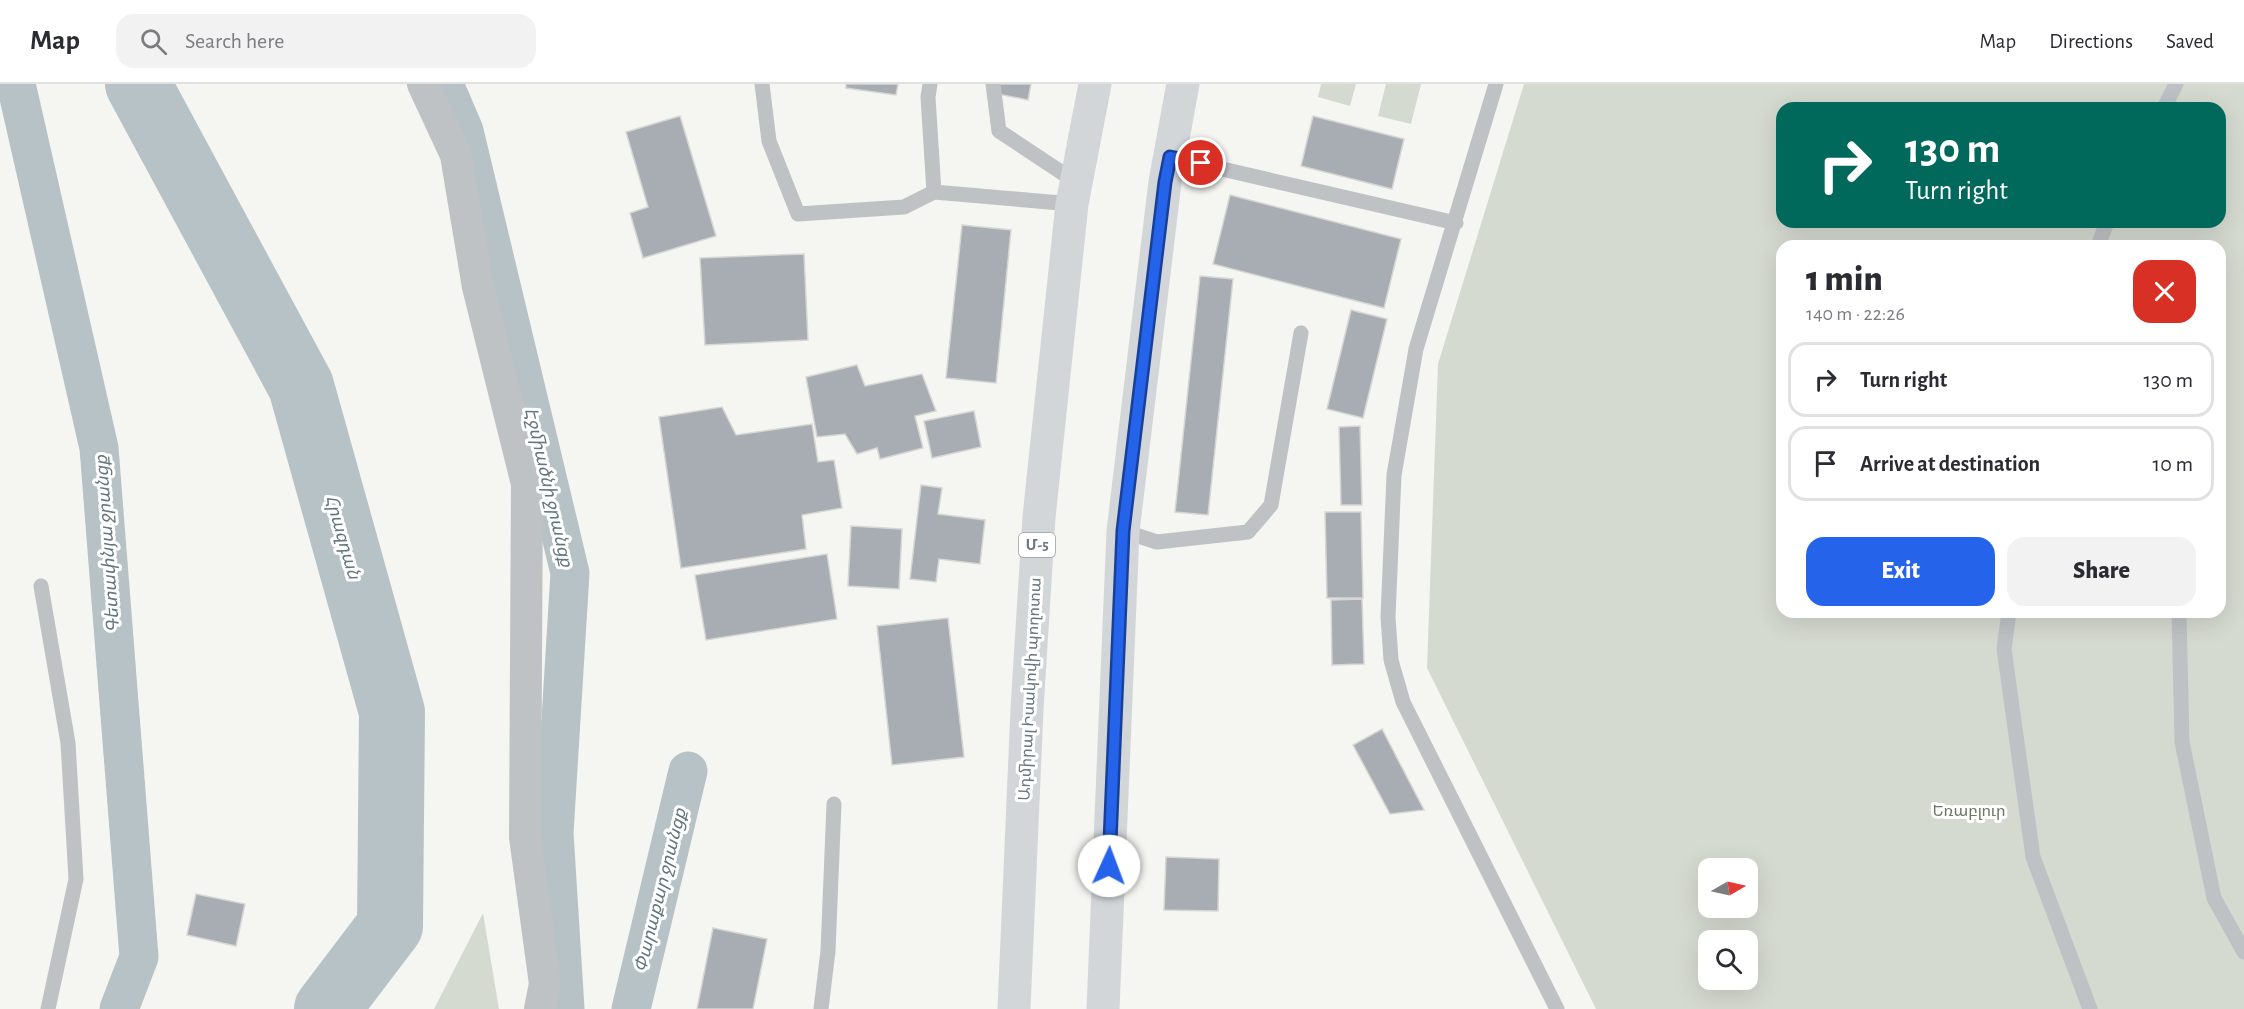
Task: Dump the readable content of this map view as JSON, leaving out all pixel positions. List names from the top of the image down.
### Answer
{
  "streets": {
    "highway": ["Մ-5", "Ադմիրալ Իսակովի պողոտա"]
  },
  "water": [
    "Էջմիածնի ջրանցք",
    "Հրազդան",
    "Գետափնյա ջրանցք",
    "Փարաքար ջրանցք"
  ],
  "parks": ["Եռաբլուր"],
  "north": "right",
  "page": {
    "header": "Map",
    "search": "Search here",
    "nav": ["Map", "Directions", "Saved"],
    "turn": ["130 m", "Turn right"],
    "heading": ["1 min", "140 m · 22:26"],
    "list": [
      {
        "name": "Turn right",
        "value": "130 m"
      },
      {
        "name": "Arrive at destination",
        "value": "10 m"
      }
    ],
    "buttons": ["Exit", "Share"]
  }
}
